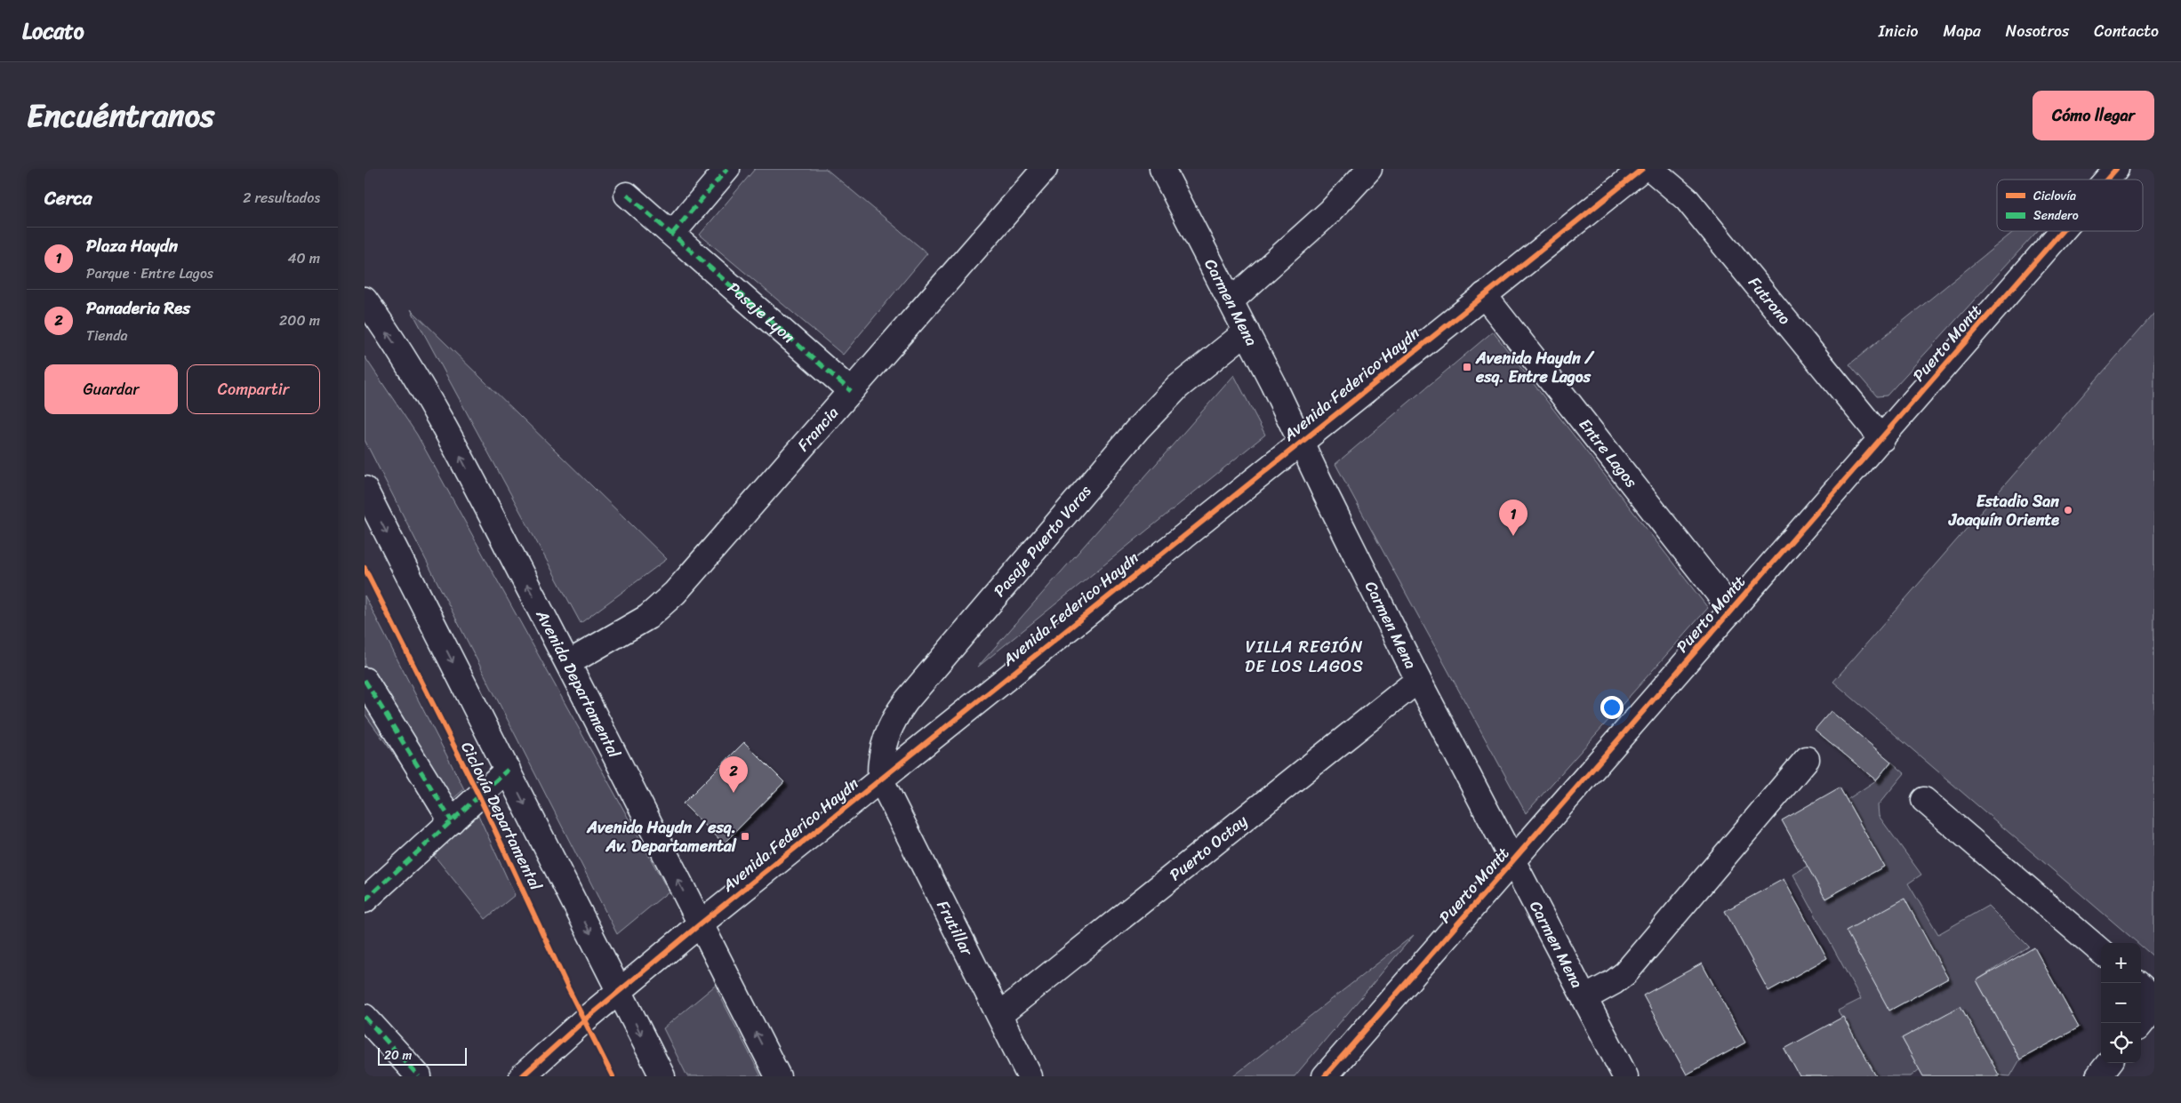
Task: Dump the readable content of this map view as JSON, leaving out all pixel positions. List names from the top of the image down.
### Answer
{
  "streets": {
    "street": [
      "Futrono",
      "Carmen Mena",
      "Pasaje Lyon",
      "Puerto Montt",
      "Avenida Federico Haydn",
      "Francia",
      "Entre Lagos",
      "Pasaje Puerto Varas",
      "Avenida Departamental",
      "Puerto Octay",
      "Frutillar"
    ],
    "cycle path": ["Ciclovía Departamental"]
  },
  "crossings": [
    ["Futrono", "Puerto Montt"],
    ["Carmen Mena", "Puerto Montt"],
    ["Carmen Mena", "Avenida Federico Haydn"],
    ["Carmen Mena", "Pasaje Puerto Varas"],
    ["Carmen Mena", "Puerto Octay"],
    ["Pasaje Lyon", "Francia"],
    ["Puerto Montt", "Entre Lagos"],
    ["Avenida Federico Haydn", "Entre Lagos"],
    ["Avenida Federico Haydn", "Pasaje Puerto Varas"],
    ["Avenida Federico Haydn", "Avenida Departamental"],
    ["Avenida Federico Haydn", "Frutillar"],
    ["Francia", "Avenida Departamental"],
    ["Pasaje Puerto Varas", "Frutillar"],
    ["Puerto Octay", "Frutillar"]
  ],
  "districts": ["VILLA REGIÓN DE LOS LAGOS"],
  "places": {
    "transit": ["Avenida Haydn / esq. Entre Lagos", "Avenida Haydn / esq. Av. Departamental"],
    "other": ["Estadio San Joaquín Oriente"]
  },
  "legend": ["Ciclovía", "Sendero"],
  "scale_bar": "20 m",
  "page": {
    "header": "Locato",
    "nav": [
      "Inicio",
      "Mapa",
      "Nosotros",
      "Contacto"
    ],
    "title": "Encuéntranos",
    "buttons": [
      "Cómo llegar",
      ["Guardar", "Compartir"]
    ],
    "heading": ["Cerca", "2 resultados"],
    "list": [
      {
        "mark": "1",
        "name": "Plaza Haydn",
        "note": "Parque · Entre Lagos",
        "value": "40 m"
      },
      {
        "mark": "2",
        "name": "Panaderia Res",
        "note": "Tienda",
        "value": "200 m"
      }
    ],
    "pins": ["1", "2"],
    "map_buttons": ["+", "−"],
    "scale": "20 m"
  }
}
